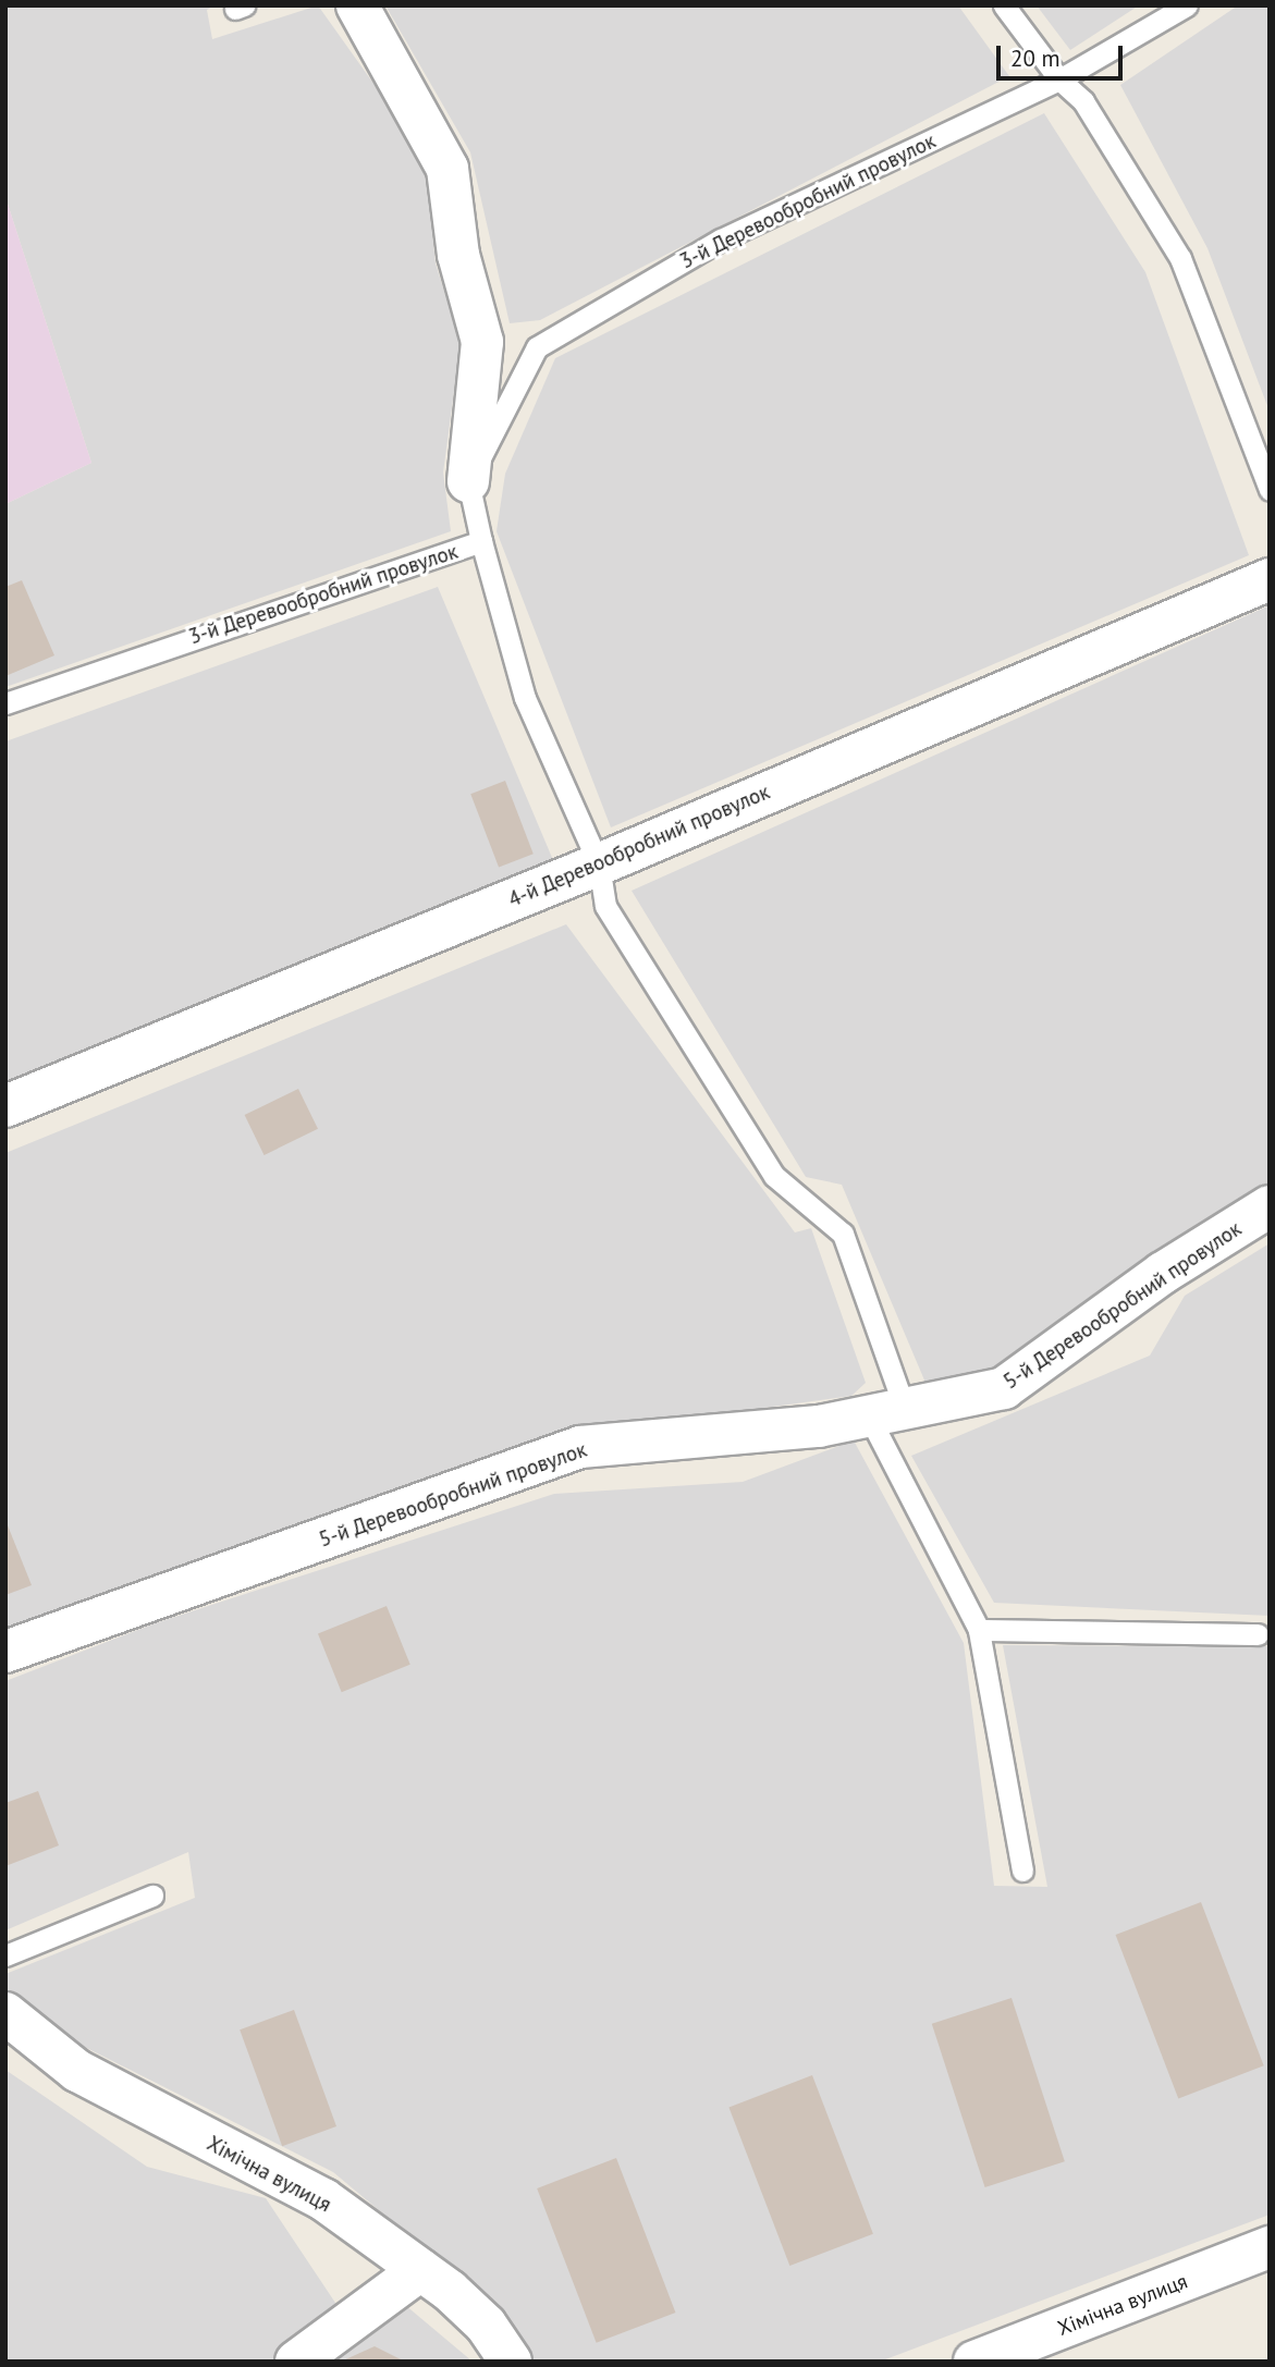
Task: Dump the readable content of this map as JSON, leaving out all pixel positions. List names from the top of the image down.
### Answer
{
  "streets": {
    "street": ["4-й Деревообробний провулок", "5-й Деревообробний провулок", "Хімічна вулиця"],
    "lane": ["3-й Деревообробний провулок"]
  },
  "scale_bar": "20 m"
}
